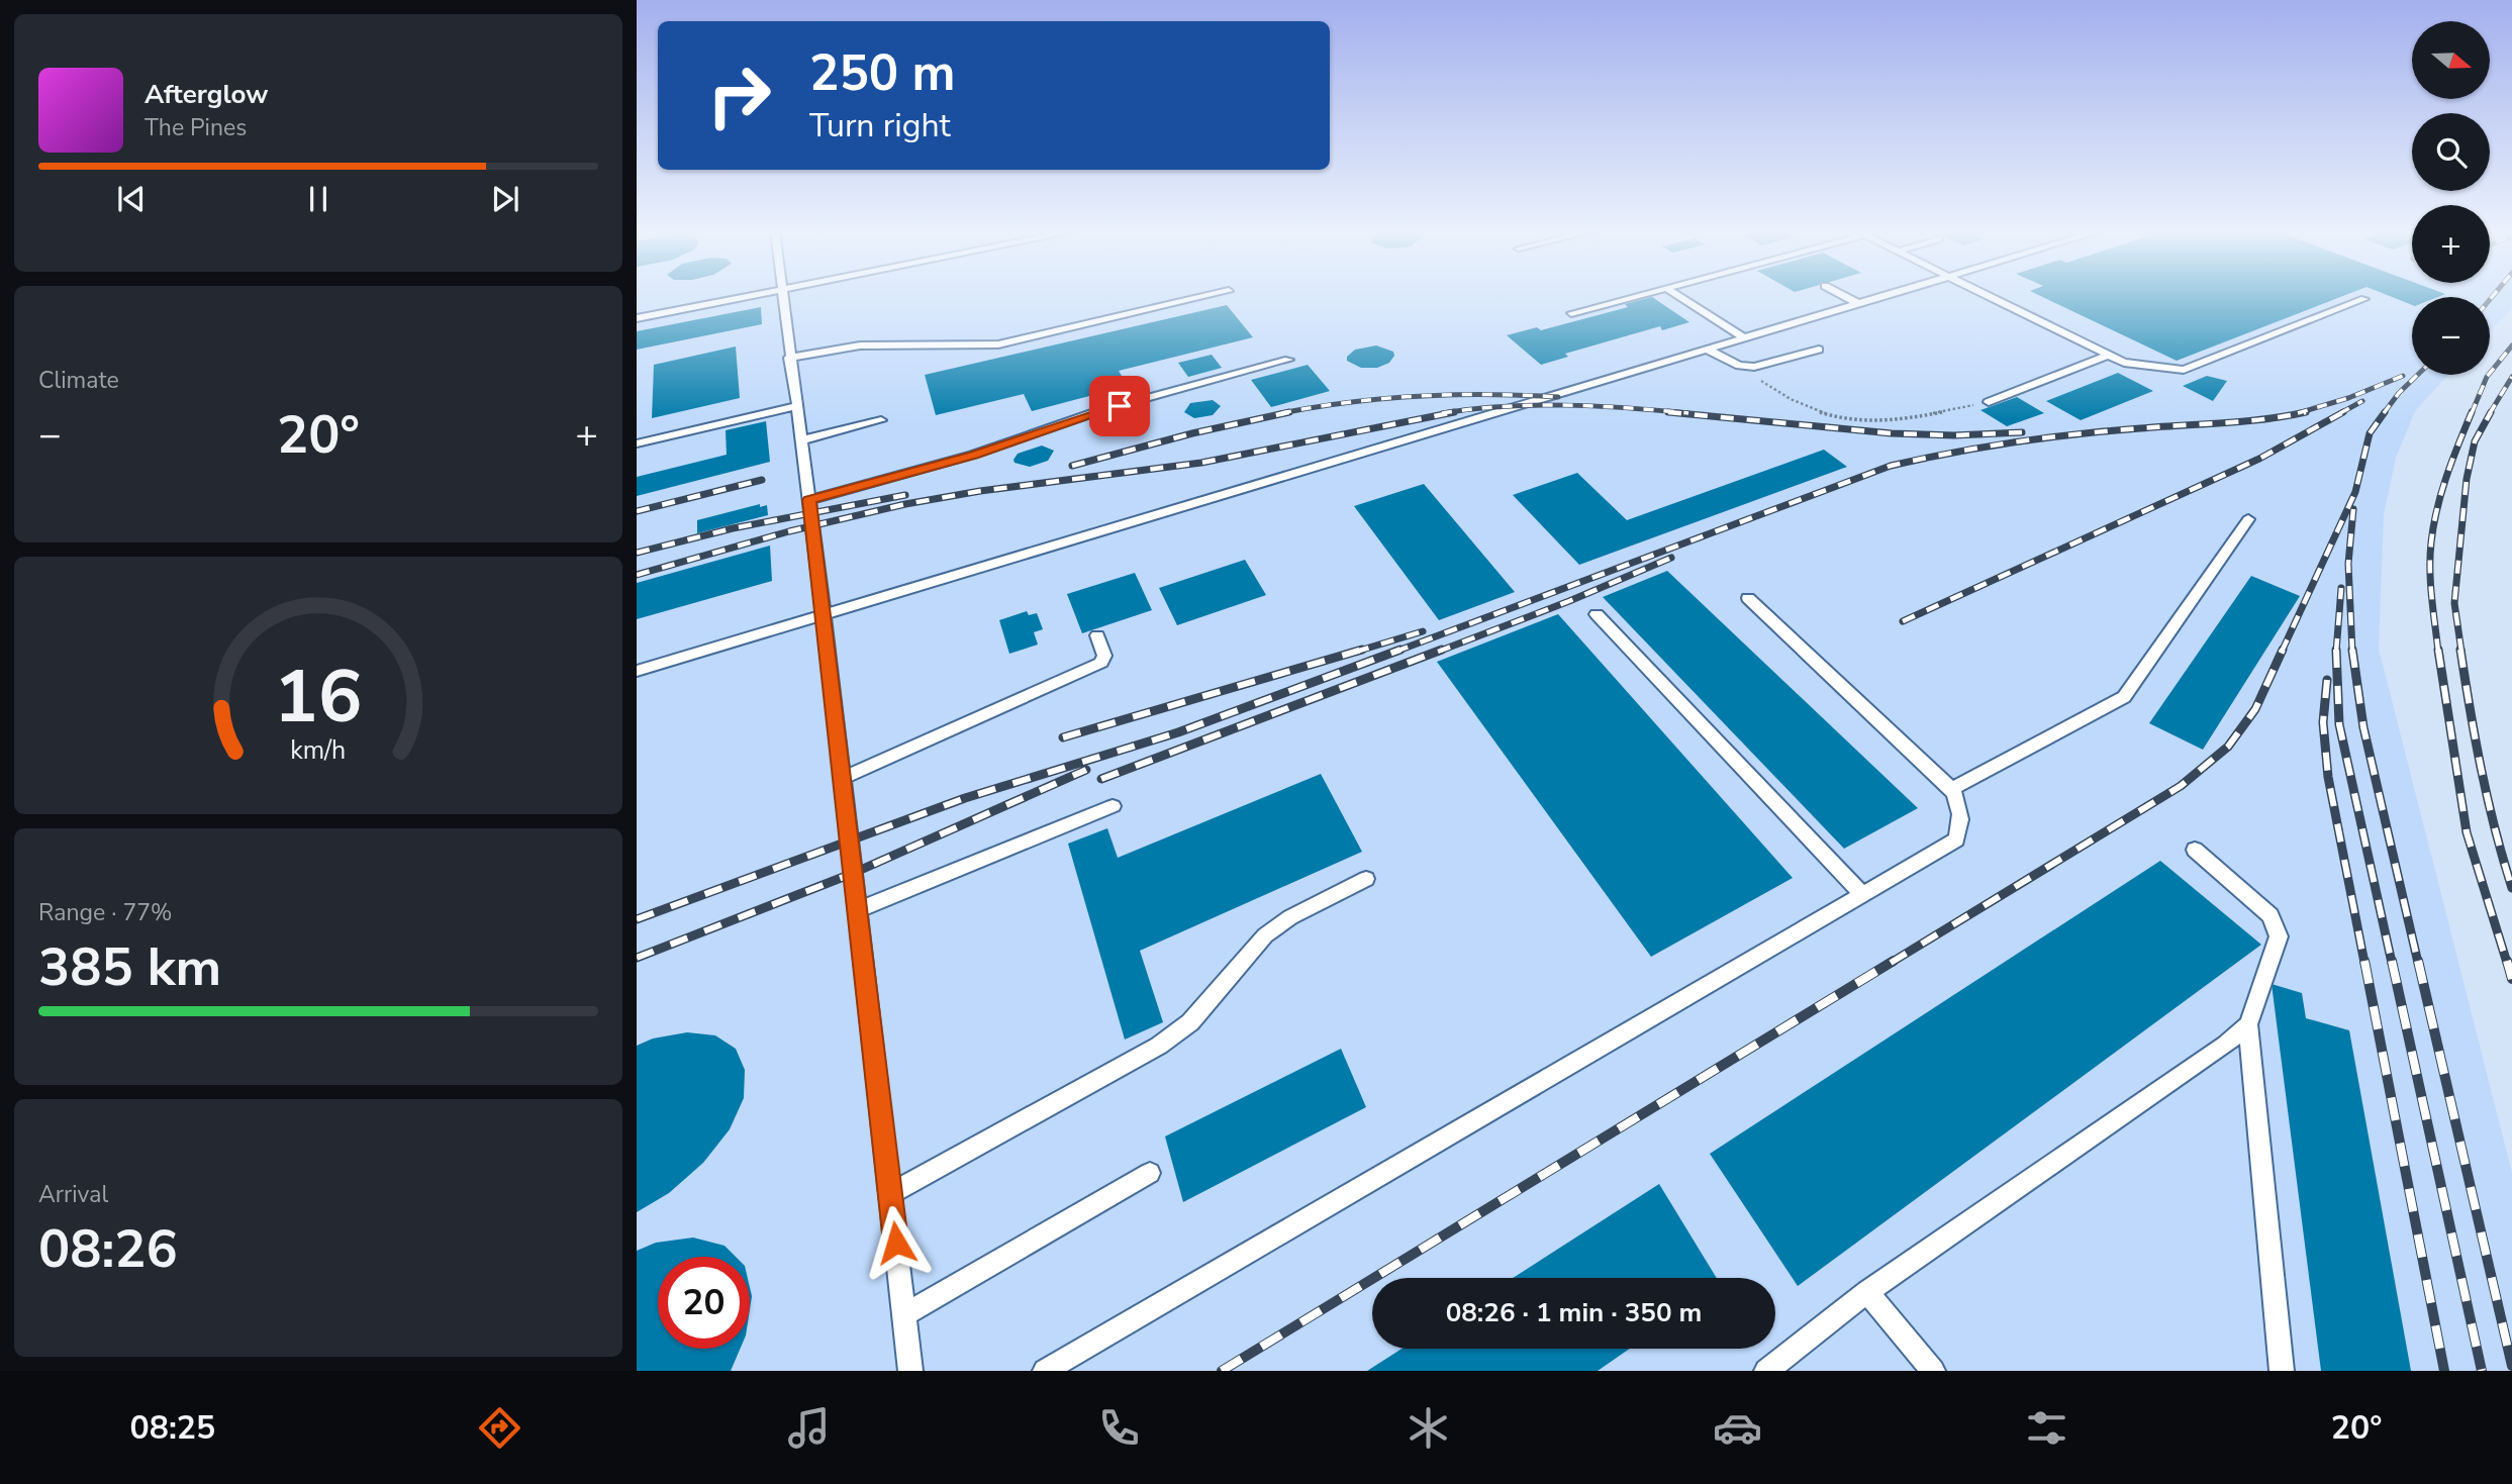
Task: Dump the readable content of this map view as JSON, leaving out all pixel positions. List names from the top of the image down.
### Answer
{
  "north": "right",
  "page": {
    "map_buttons": ["+", "−"],
    "turn": ["250 m", "Turn right"],
    "song": ["Afterglow", "The Pines"],
    "tile": [
      "Climate",
      ["Range · 77%", "385 km"],
      ["Arrival", "08:26"]
    ],
    "heat": ["−", "20°", "+"],
    "limit": "20",
    "trip": "08:26 · 1 min · 350 m",
    "tabs": ["08:25", "20°"],
    "gauge": ["16", "km/h"]
  }
}
